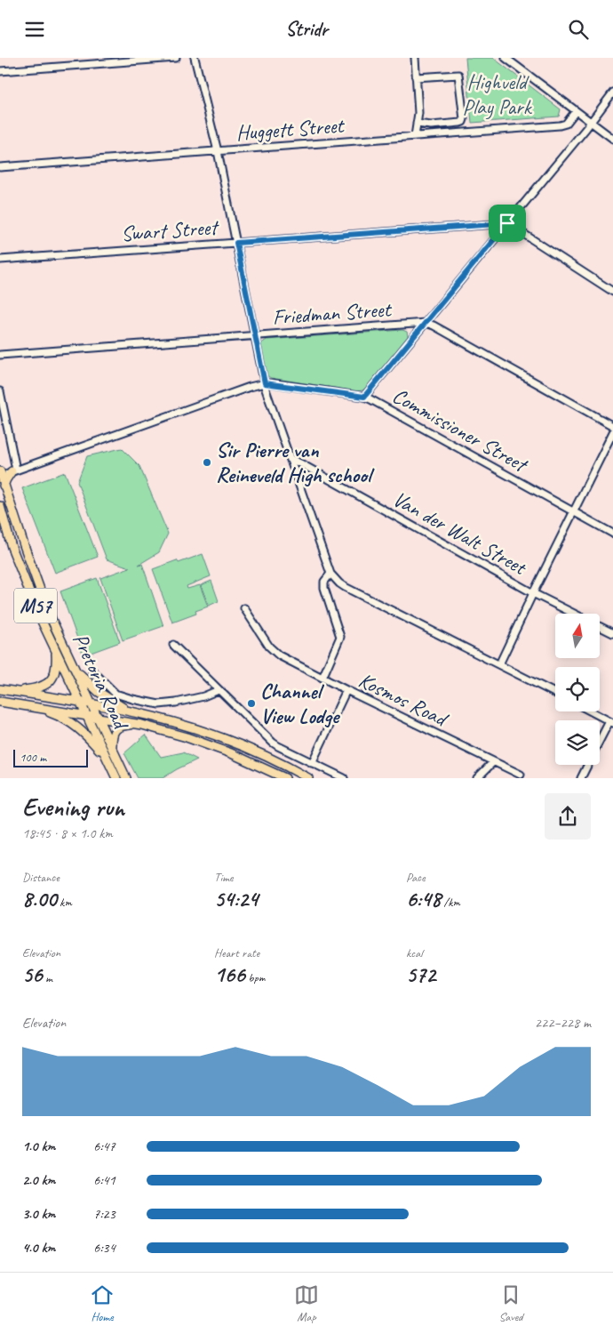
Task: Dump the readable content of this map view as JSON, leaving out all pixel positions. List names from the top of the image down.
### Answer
{
  "streets": {
    "main road": ["M57", "Pretoria Road"],
    "street": [
      "Huggett Street",
      "Swart Street",
      "Friedman Street",
      "Commissioner Street",
      "Van der Walt Street",
      "Kosmos Road"
    ]
  },
  "crossings": [
    ["Commissioner Street", "Pretoria Road"]
  ],
  "parks": ["Highveld Play Park"],
  "places": ["Sir Pierre van Reineveld High school", "Channel View Lodge"],
  "scale_bar": "100 m",
  "north": "top",
  "page": {
    "header": "Stridr",
    "scale": "100 m",
    "heading": ["Evening run", "18:45 · 8 × 1.0 km"],
    "stats": [
      ["Distance", "8.00 km"],
      ["Time", "54:24"],
      ["Pace", "6:48 /km"],
      ["Elevation", "56 m"],
      ["Heart rate", "166 bpm"],
      ["kcal", "572"]
    ],
    "chart": ["Elevation", "222–228 m"],
    "list": [
      {
        "name": "1.0 km",
        "note": "6:47"
      },
      {
        "name": "2.0 km",
        "note": "6:41"
      },
      {
        "name": "3.0 km",
        "note": "7:23"
      },
      {
        "name": "4.0 km",
        "note": "6:34"
      }
    ],
    "tabs": ["Home", "Map", "Saved"]
  }
}
